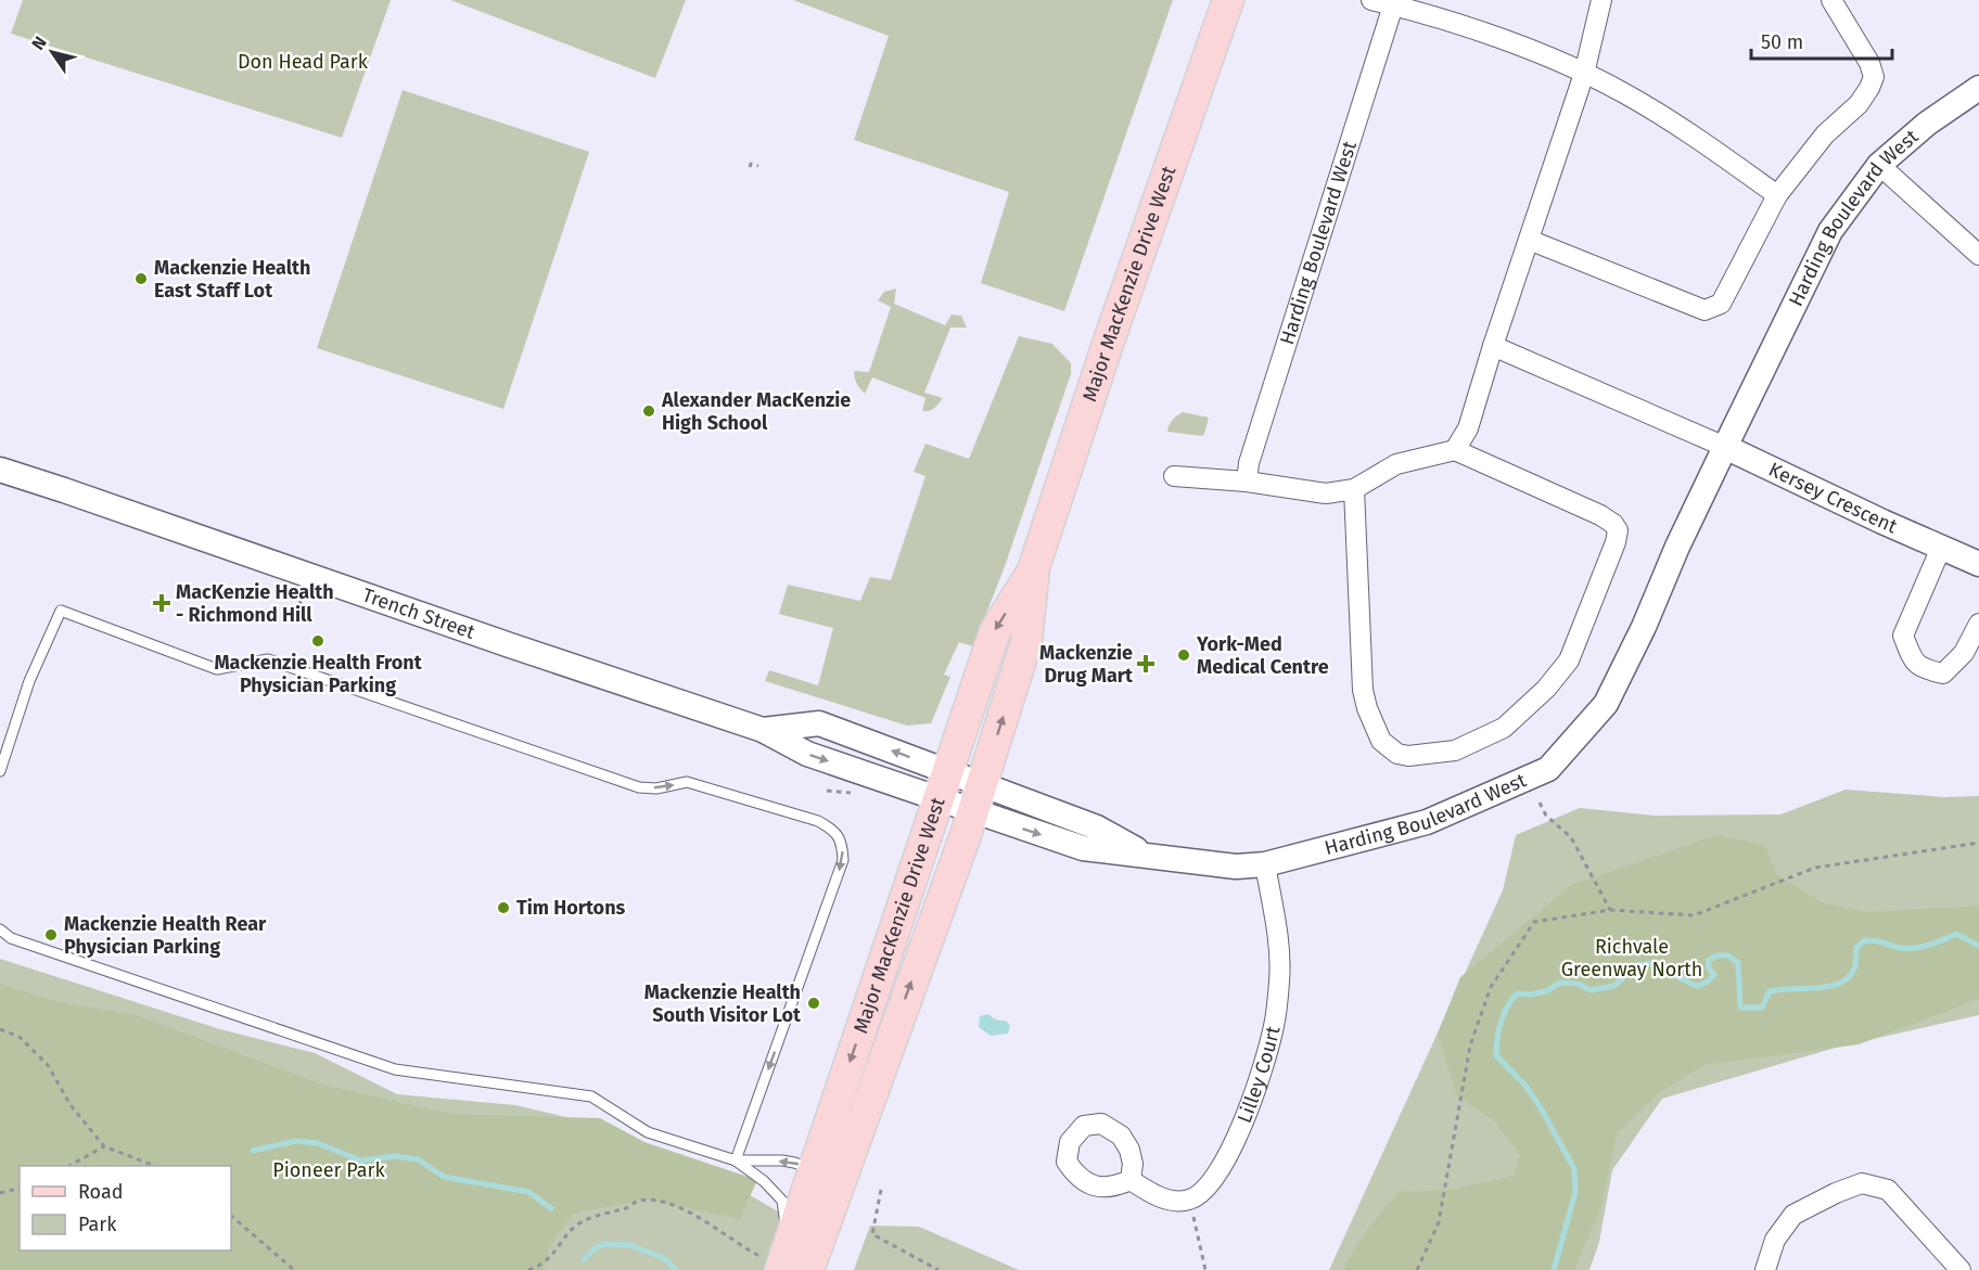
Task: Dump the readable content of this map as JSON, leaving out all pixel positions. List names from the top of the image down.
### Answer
{
  "streets": {
    "main road": ["Major MacKenzie Drive West"],
    "street": [
      "Harding Boulevard West",
      "Kersey Crescent",
      "Trench Street",
      "Lilley Court"
    ]
  },
  "crossings": [
    ["Harding Boulevard West", "Kersey Crescent"],
    ["Harding Boulevard West", "Trench Street"],
    ["Harding Boulevard West", "Lilley Court"],
    ["Major MacKenzie Drive West", "Trench Street"]
  ],
  "parks": ["Don Head Park", "Richvale Greenway North", "Pioneer Park"],
  "places": {
    "other": [
      "Mackenzie Health East Staff Lot",
      "Alexander MacKenzie High School",
      "Mackenzie Health Front Physician Parking",
      "York-Med Medical Centre",
      "Tim Hortons",
      "Mackenzie Health Rear Physician Parking",
      "Mackenzie Health South Visitor Lot"
    ],
    "health": ["MacKenzie Health - Richmond Hill", "Mackenzie Drug Mart"]
  },
  "legend": ["Road", "Park"],
  "scale_bar": "50 m",
  "north": "top left"
}
